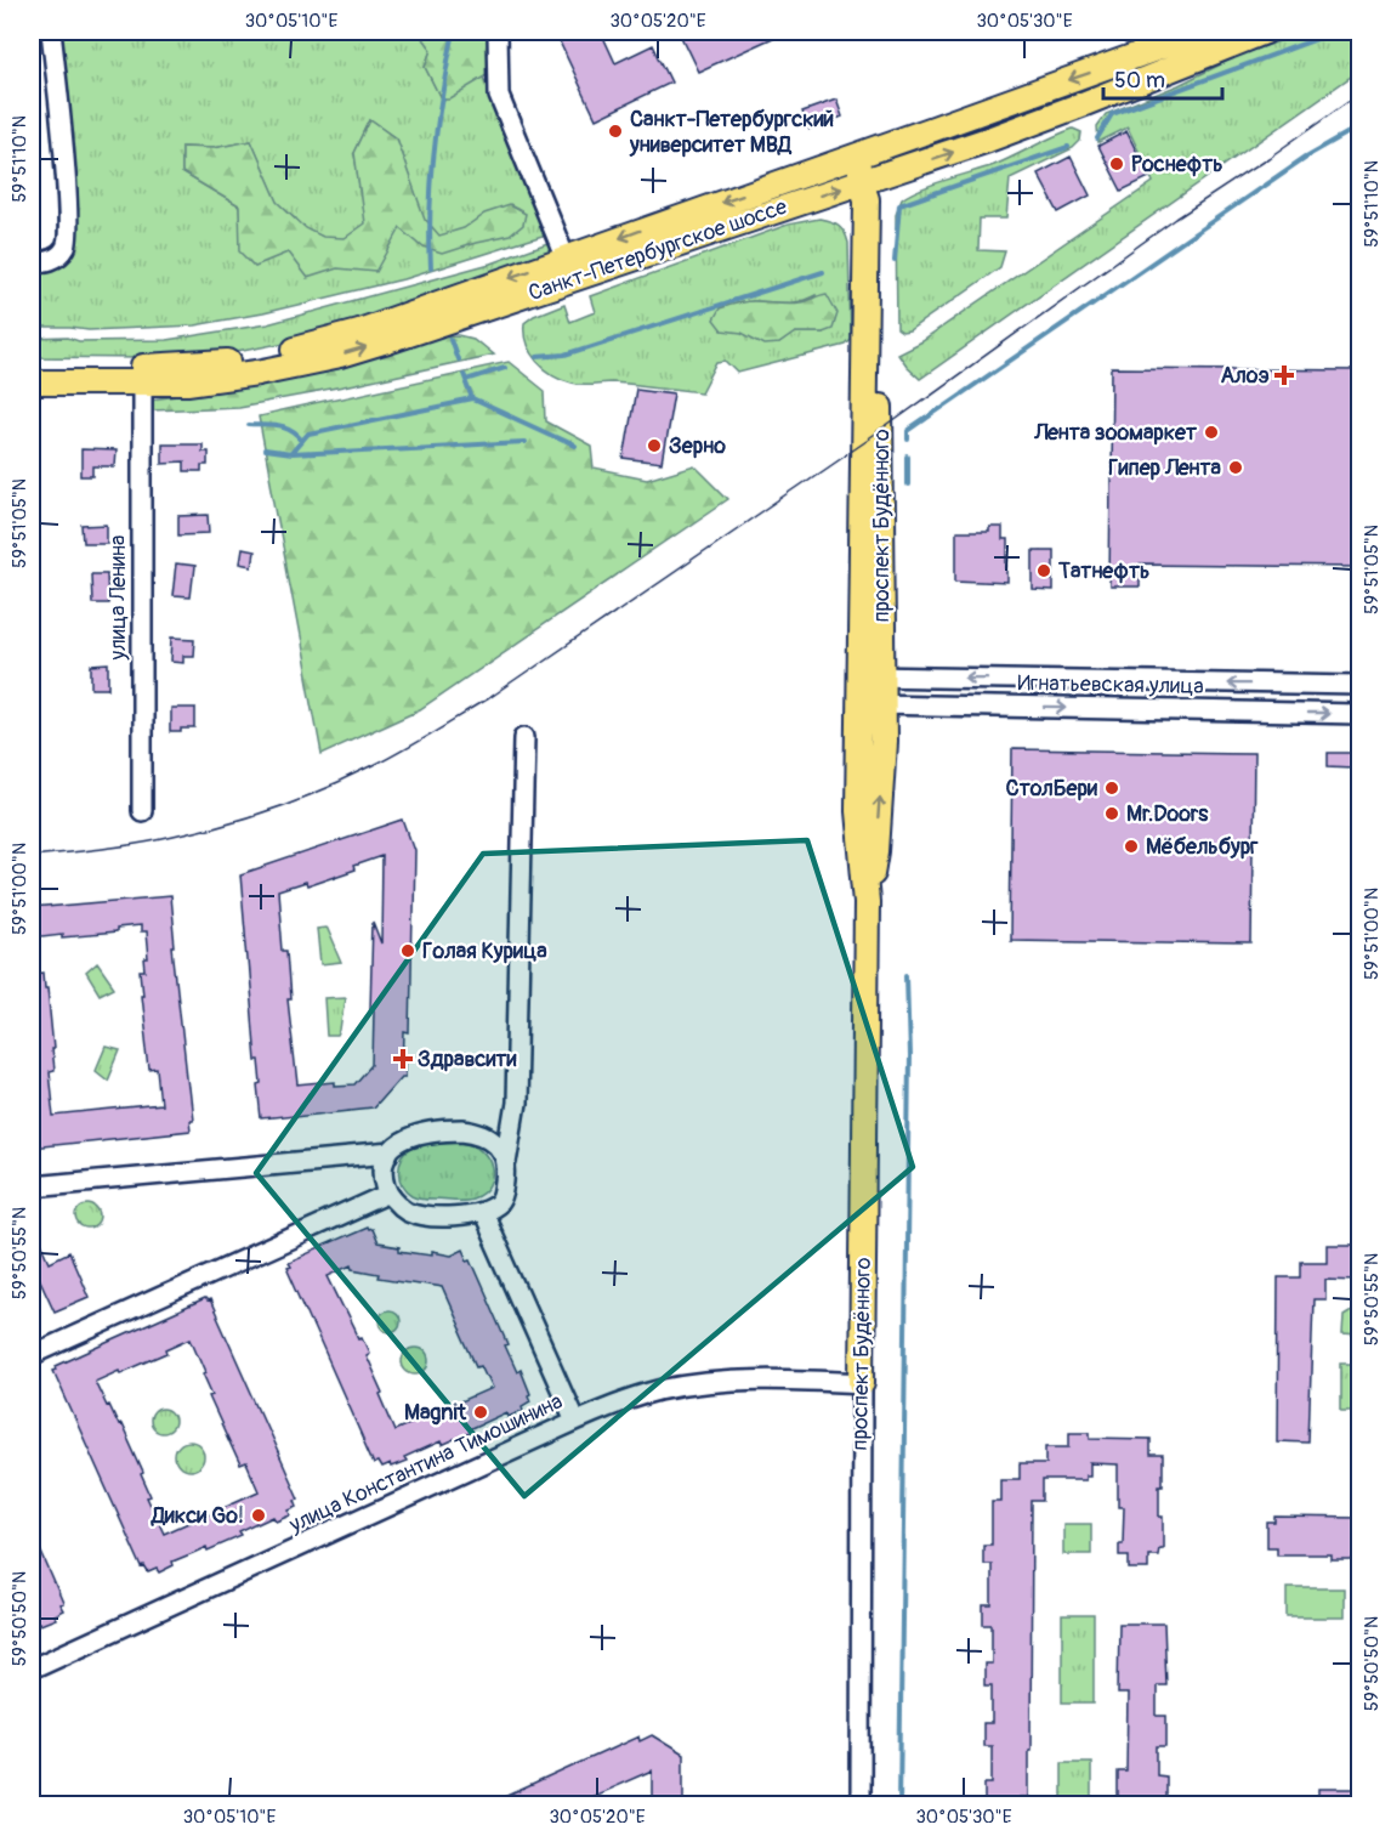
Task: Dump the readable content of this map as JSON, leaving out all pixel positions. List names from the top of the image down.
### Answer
{
  "streets": {
    "main road": ["Санкт-Петербургское шоссе", "проспект Будённого"],
    "street": ["улица Ленина", "Игнатьевская улица", "улица Константина Тимошинина"]
  },
  "crossings": [
    ["Санкт-Петербургское шоссе", "проспект Будённого"],
    ["Санкт-Петербургское шоссе", "улица Ленина"],
    ["проспект Будённого", "Игнатьевская улица"],
    ["проспект Будённого", "улица Константина Тимошинина"]
  ],
  "places": {
    "other": [
      "Санкт-Петербургский университет МВД",
      "Роснефть",
      "Лента зоомаркет",
      "Зерно",
      "Гипер Лента",
      "Татнефть",
      "СтолБери",
      "Mr.Doors",
      "Мёбельбург",
      "Голая Курица",
      "Magnit",
      "Дикси Go!"
    ],
    "health": ["Алоэ", "Здравсити"]
  },
  "scale_bar": "50 m",
  "coordinates": [
    "30°05'10\"E",
    "30°05'20\"E",
    "30°05'30\"E",
    "59°51'10\"N",
    "59°51'05\"N",
    "59°51'00\"N",
    "59°50'55\"N",
    "59°50'50\"N"
  ]
}
